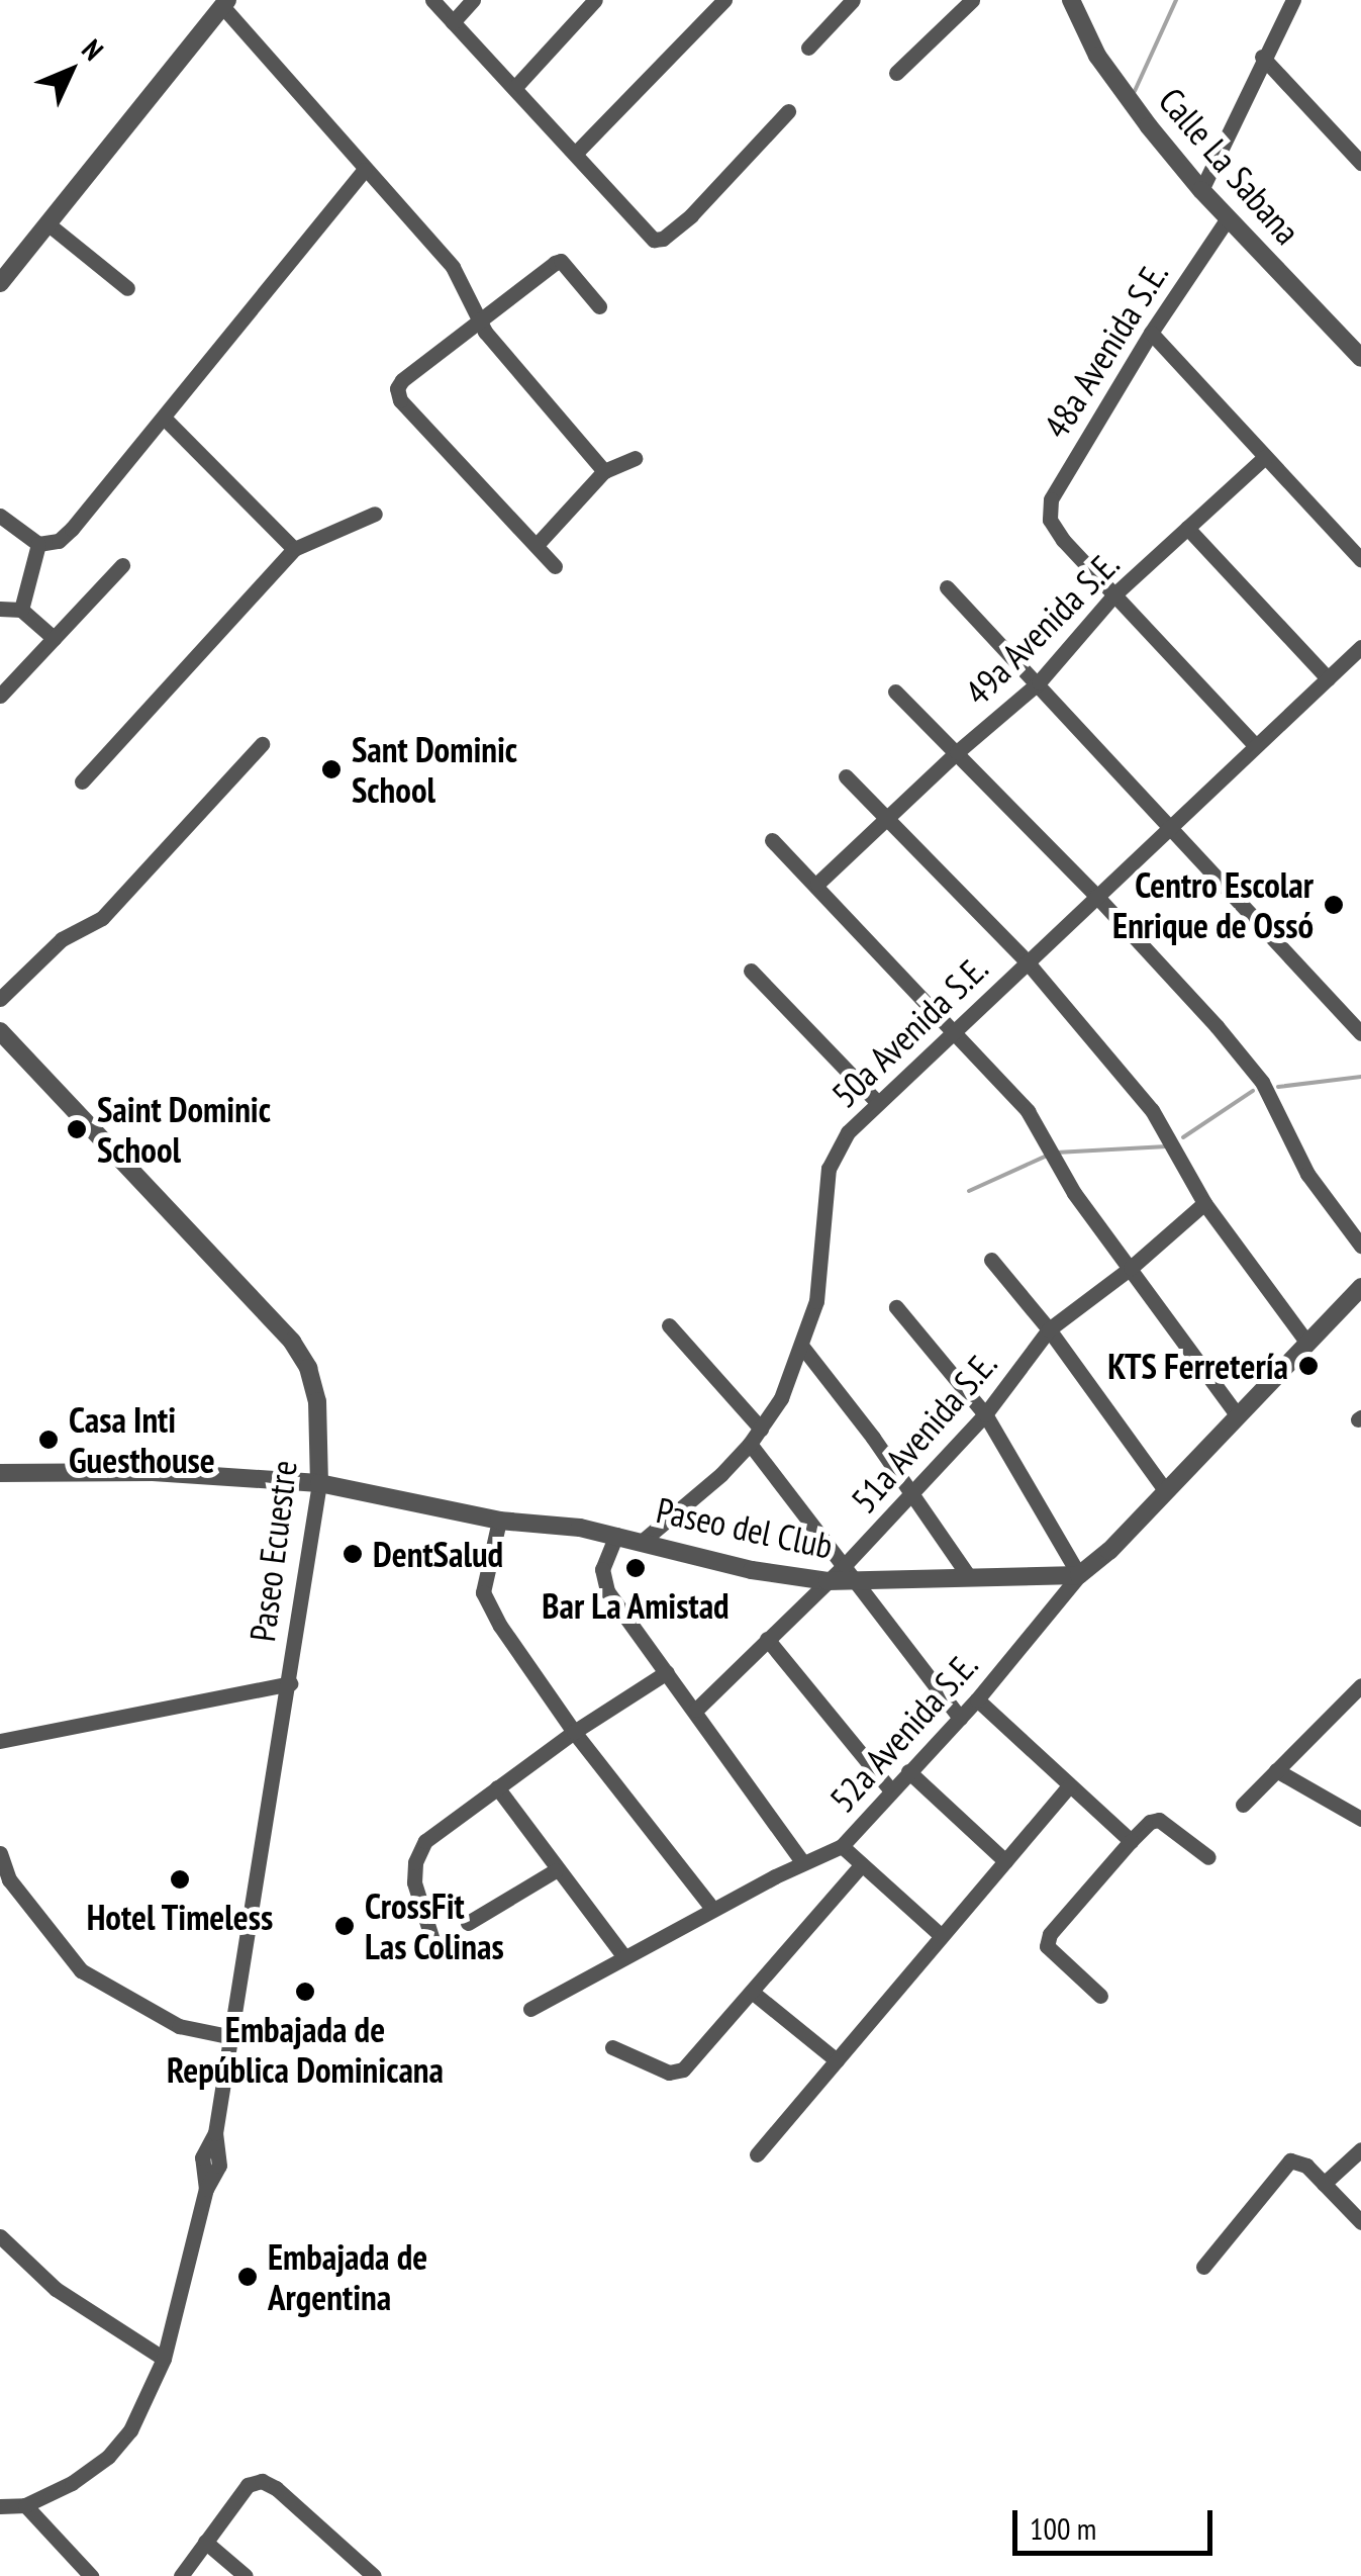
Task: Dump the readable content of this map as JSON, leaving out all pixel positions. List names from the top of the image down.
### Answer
{
  "streets": {
    "street": [
      "Calle La Sabana",
      "48a Avenida S.E.",
      "49a Avenida S.E.",
      "50a Avenida S.E.",
      "51a Avenida S.E.",
      "Paseo del Club",
      "Paseo Ecuestre",
      "52a Avenida S.E."
    ]
  },
  "crossings": [
    ["Calle La Sabana", "48a Avenida S.E."],
    ["48a Avenida S.E.", "49a Avenida S.E."],
    ["50a Avenida S.E.", "Paseo del Club"],
    ["51a Avenida S.E.", "Paseo del Club"],
    ["Paseo del Club", "Paseo Ecuestre"],
    ["Paseo del Club", "52a Avenida S.E."]
  ],
  "places": [
    "Sant Dominic School",
    "Centro Escolar Enrique de Ossó",
    "Saint Dominic School",
    "KTS Ferretería",
    "Casa Inti Guesthouse",
    "DentSalud",
    "Bar La Amistad",
    "Hotel Timeless",
    "CrossFit Las Colinas",
    "Embajada de República Dominicana",
    "Embajada de Argentina"
  ],
  "scale_bar": "100 m",
  "north": "top right"
}
